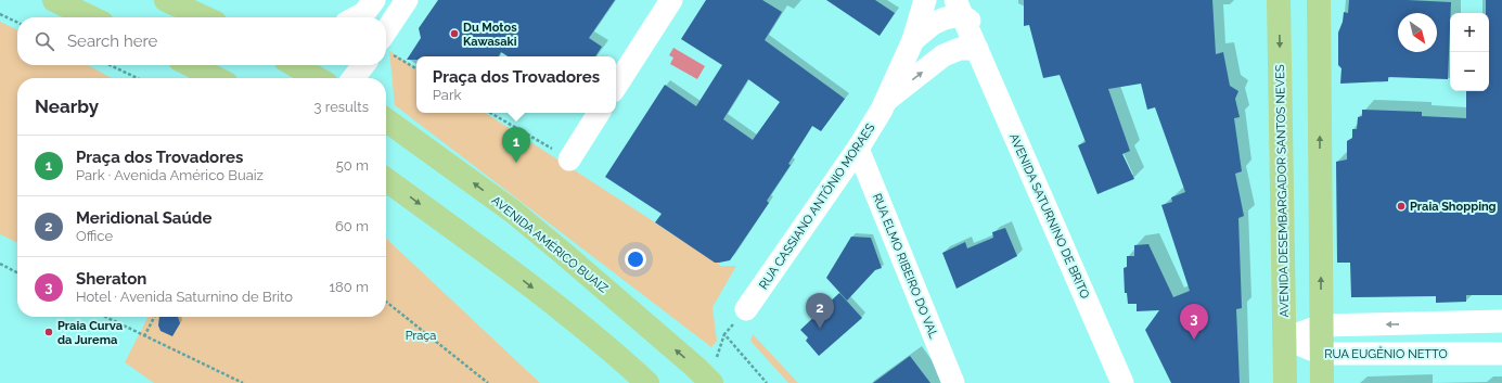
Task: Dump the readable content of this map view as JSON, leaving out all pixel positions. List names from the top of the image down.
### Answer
{
  "streets": {
    "main road": ["AVENIDA DESEMBARGADOR SANTOS NEVES", "AVENIDA AMÉRICO BUAIZ"],
    "street": [
      "RUA CASSIANO ANTÔNIO MORAES",
      "AVENIDA SATURNINO DE BRITO",
      "RUA ELMO RIBEIRO DO VAL",
      "RUA EUGÊNIO NETTO"
    ]
  },
  "crossings": [
    ["AVENIDA DESEMBARGADOR SANTOS NEVES", "RUA EUGÊNIO NETTO"],
    ["RUA CASSIANO ANTÔNIO MORAES", "AVENIDA SATURNINO DE BRITO"],
    ["RUA CASSIANO ANTÔNIO MORAES", "RUA ELMO RIBEIRO DO VAL"]
  ],
  "parks": ["Praça"],
  "places": ["Du Motos Kawasaki", "Praia Shopping", "Praia Curva da Jurema"],
  "north": "bottom right",
  "page": {
    "map_buttons": ["+", "−"],
    "search": "Search here",
    "popup": ["Praça dos Trovadores", "Park"],
    "heading": ["Nearby", "3 results"],
    "pins": ["1", "2", "3"],
    "list": [
      {
        "mark": "1",
        "name": "Praça dos Trovadores",
        "note": "Park · Avenida Américo Buaiz",
        "value": "50 m"
      },
      {
        "mark": "2",
        "name": "Meridional Saúde",
        "note": "Office",
        "value": "60 m"
      },
      {
        "mark": "3",
        "name": "Sheraton",
        "note": "Hotel · Avenida Saturnino de Brito",
        "value": "180 m"
      }
    ]
  }
}
